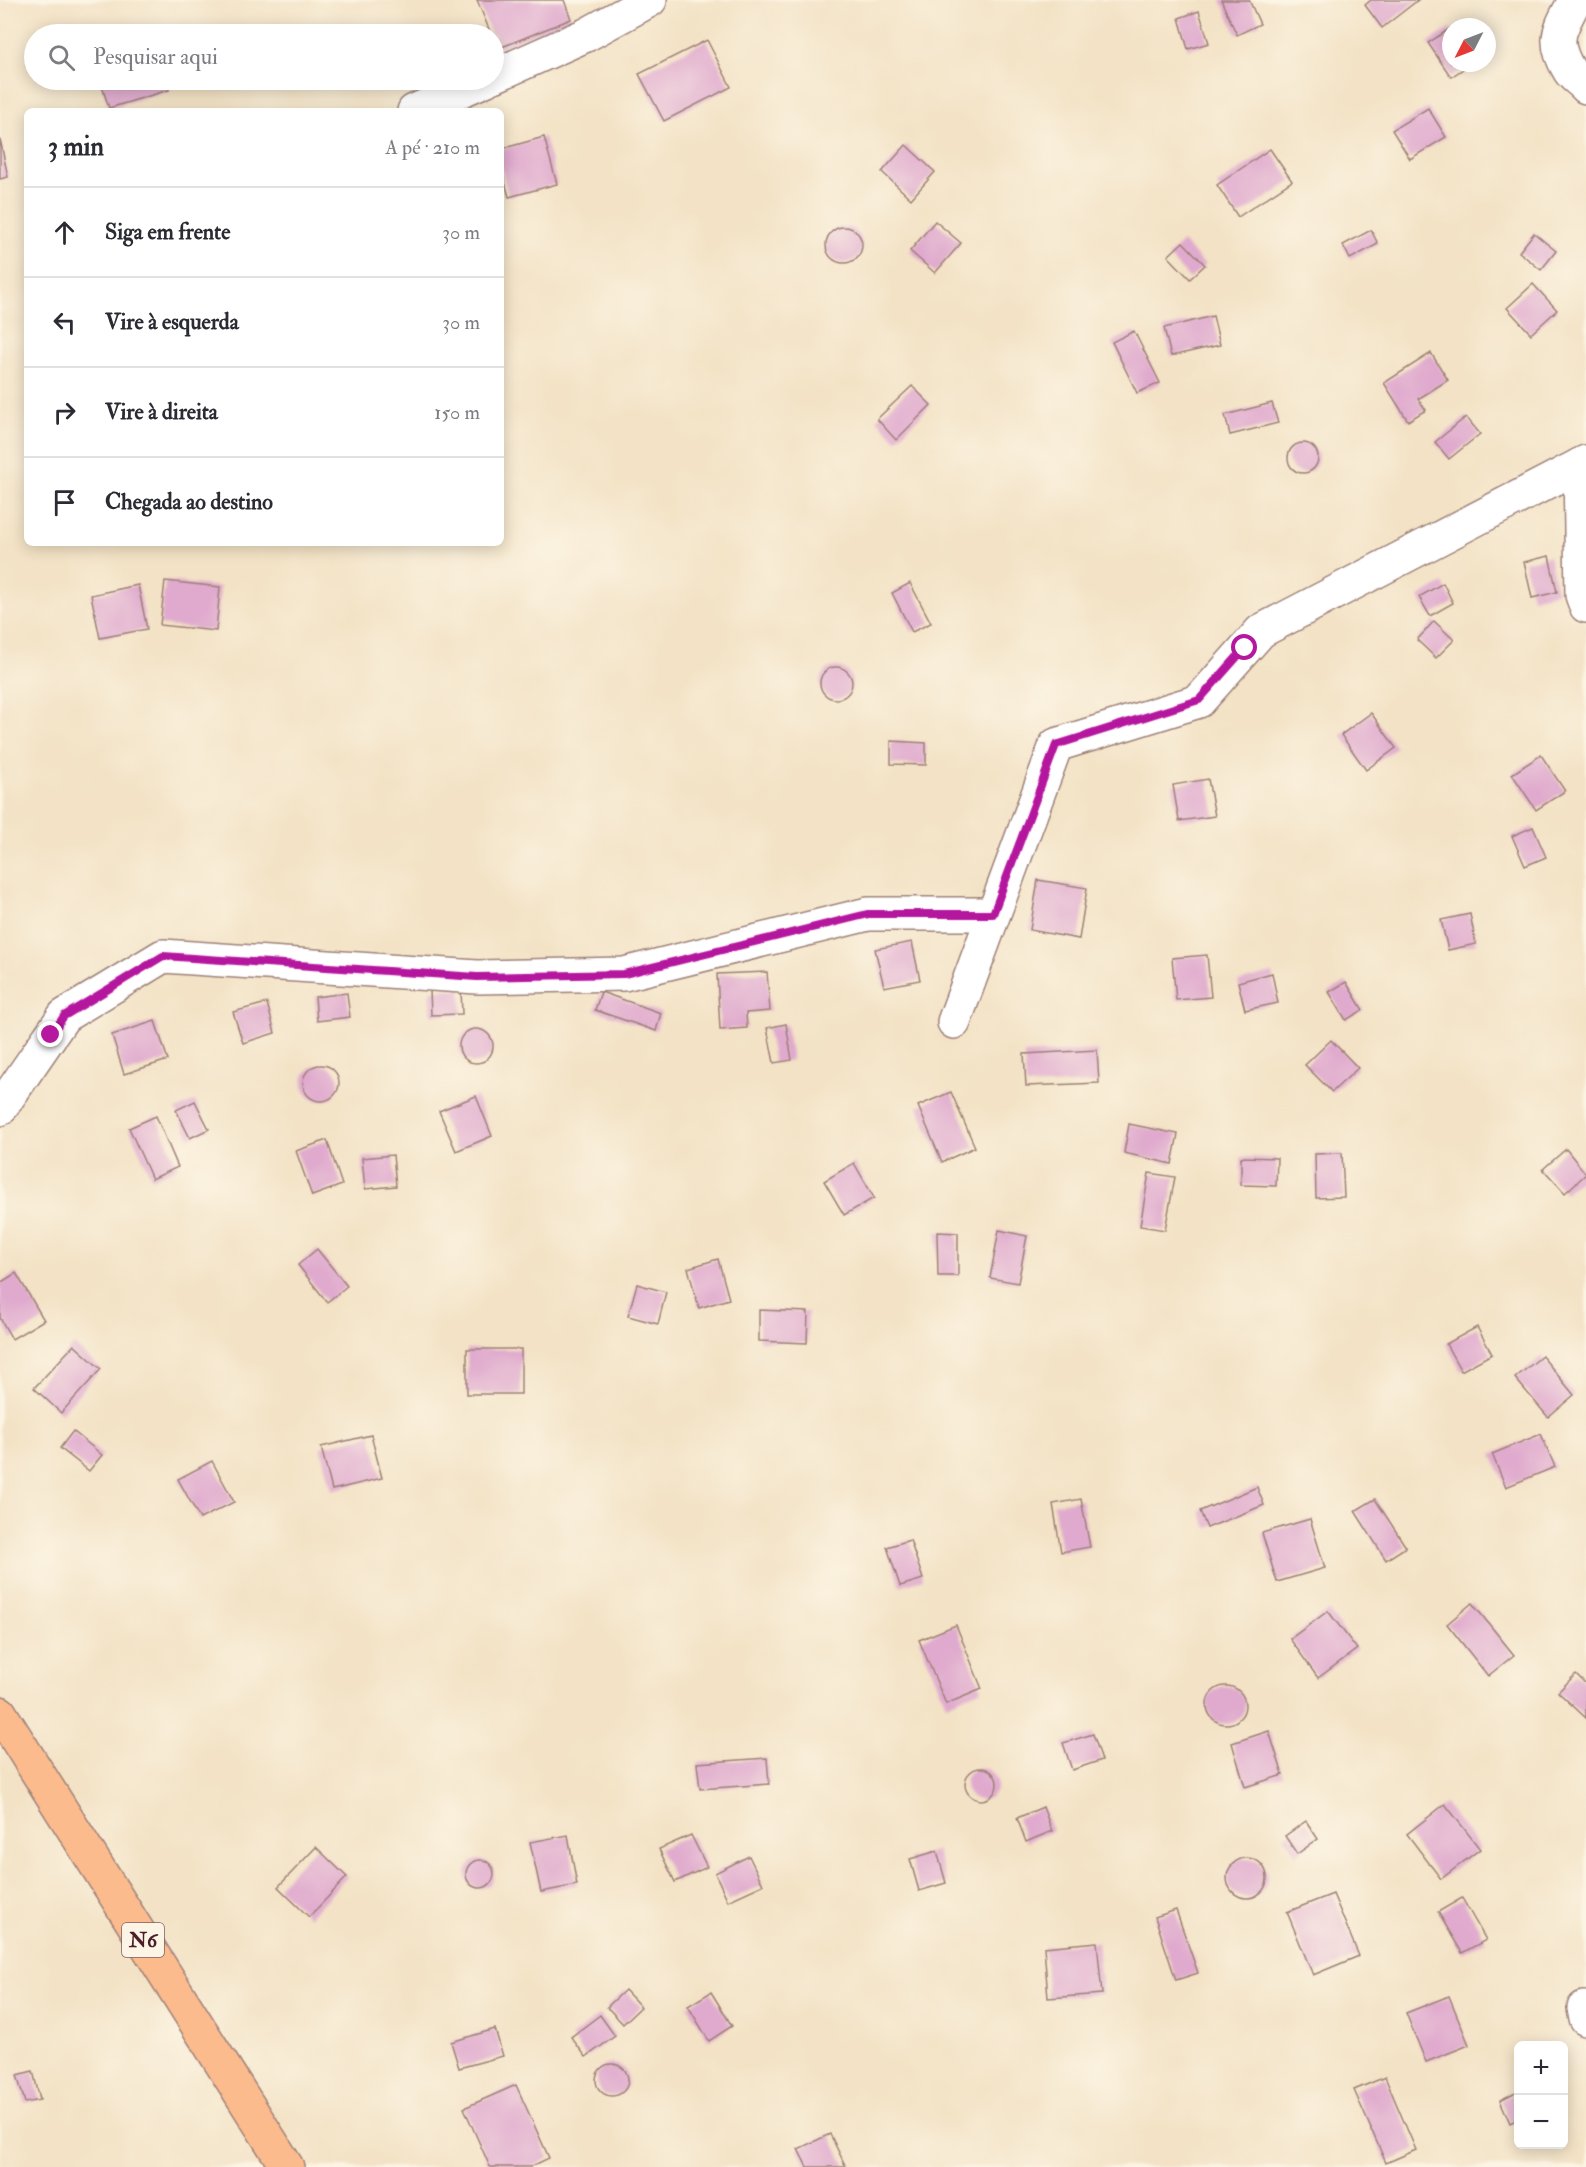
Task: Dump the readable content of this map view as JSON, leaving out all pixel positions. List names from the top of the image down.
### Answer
{
  "streets": {
    "highway": ["N6"]
  },
  "north": "bottom left",
  "page": {
    "search": "Pesquisar aqui",
    "heading": ["3 min", "A pé · 210 m"],
    "list": [
      ["Siga em frente", "30 m"],
      ["Vire à esquerda", "30 m"],
      ["Vire à direita", "150 m"],
      "Chegada ao destino"
    ],
    "map_buttons": ["+", "−"]
  }
}
